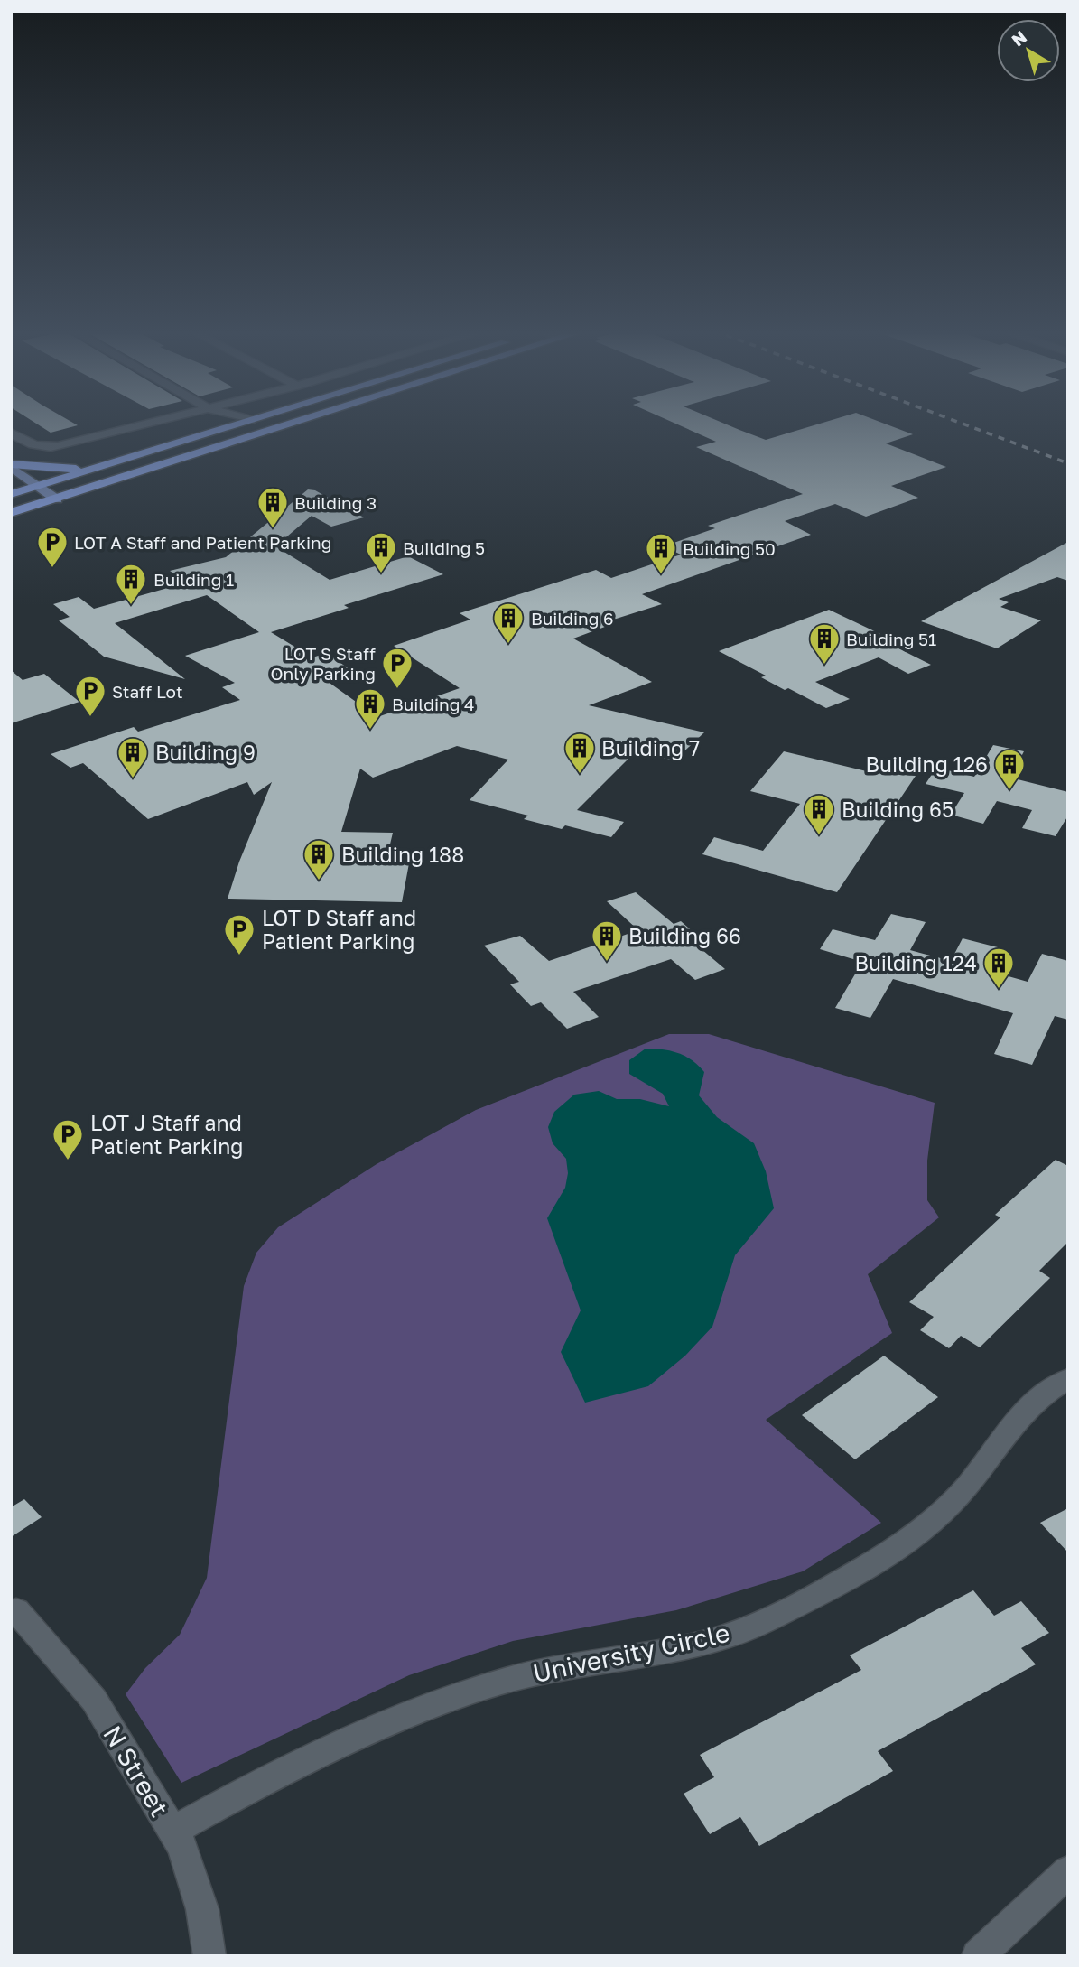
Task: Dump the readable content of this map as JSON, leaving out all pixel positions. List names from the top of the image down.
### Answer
{
  "streets": {
    "street": ["University Circle", "N Street"]
  },
  "crossings": [
    ["University Circle", "N Street"]
  ],
  "places": {
    "building": [
      "Building 3",
      "Building 5",
      "Building 50",
      "Building 1",
      "Building 6",
      "Building 51",
      "Building 4",
      "Building 7",
      "Building 9",
      "Building 126",
      "Building 65",
      "Building 188",
      "Building 66",
      "Building 124"
    ],
    "parking": [
      "LOT A Staff and Patient Parking",
      "LOT S Staff Only Parking",
      "Staff Lot",
      "LOT D Staff and Patient Parking",
      "LOT J Staff and Patient Parking"
    ]
  },
  "north": "top left"
}
